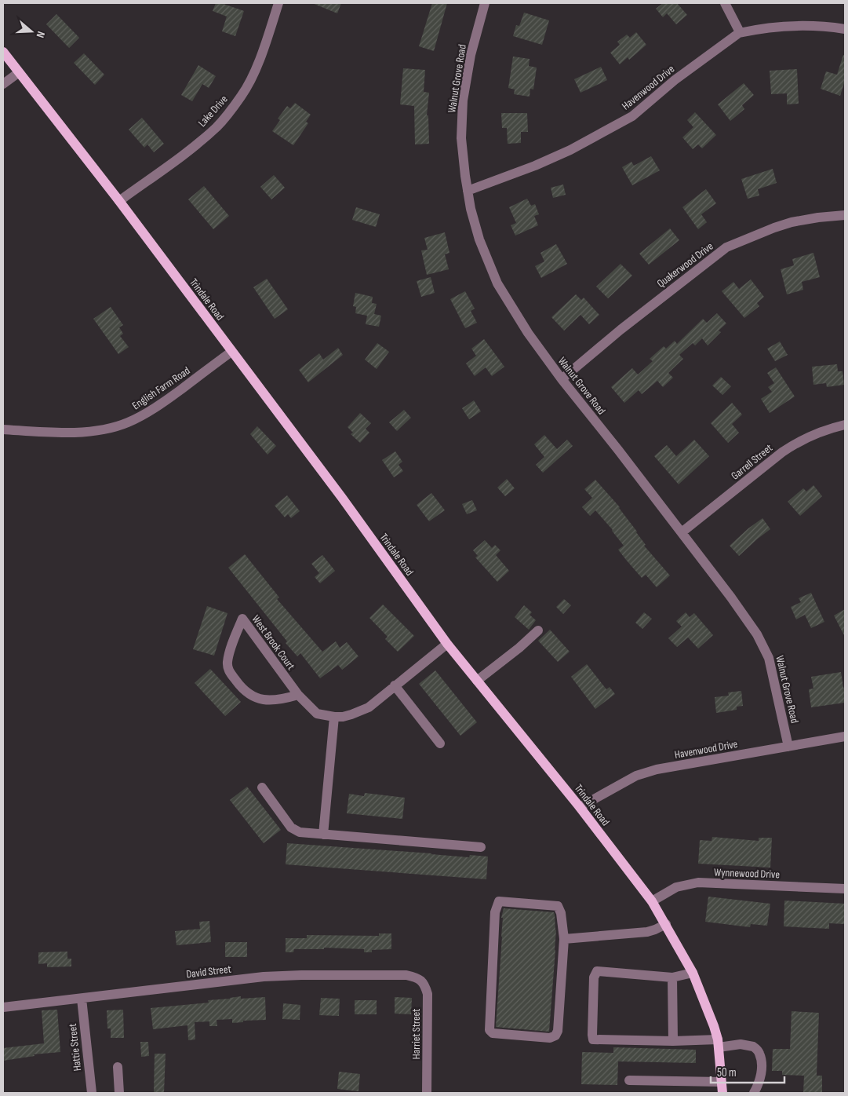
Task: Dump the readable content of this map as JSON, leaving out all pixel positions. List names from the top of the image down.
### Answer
{
  "streets": {
    "main road": ["Trindale Road"],
    "street": [
      "Walnut Grove Road",
      "Havenwood Drive",
      "Lake Drive",
      "Quakerwood Drive",
      "English Farm Road",
      "Garrell Street",
      "West Brook Court",
      "Wynnewood Drive",
      "David Street",
      "Harriet Street",
      "Hattie Street"
    ]
  },
  "crossings": [
    ["Walnut Grove Road", "Havenwood Drive"],
    ["Walnut Grove Road", "Quakerwood Drive"],
    ["Walnut Grove Road", "Garrell Street"],
    ["Havenwood Drive", "Trindale Road"],
    ["Lake Drive", "Trindale Road"],
    ["Trindale Road", "English Farm Road"],
    ["Trindale Road", "West Brook Court"],
    ["Trindale Road", "Wynnewood Drive"],
    ["David Street", "Harriet Street"],
    ["David Street", "Hattie Street"]
  ],
  "scale_bar": "50 m",
  "north": "right"
}
